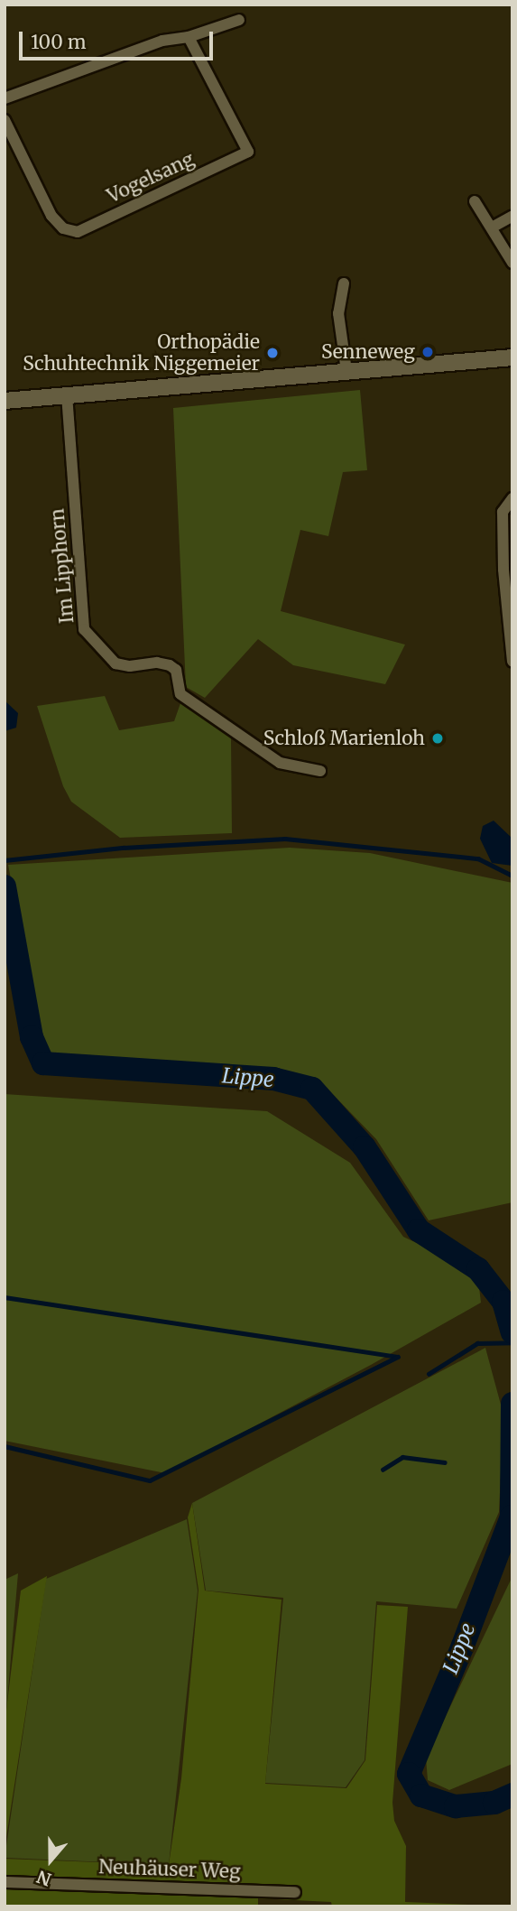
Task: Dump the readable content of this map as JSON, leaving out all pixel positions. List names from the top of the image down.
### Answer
{
  "streets": {
    "street": ["Vogelsang", "Im Lipphorn", "Neuhäuser Weg"]
  },
  "water": ["Lippe"],
  "places": ["Senneweg", "Orthopädie Schuhtechnik Niggemeier", "Schloß Marienloh"],
  "scale_bar": "100 m",
  "north": "bottom"
}
